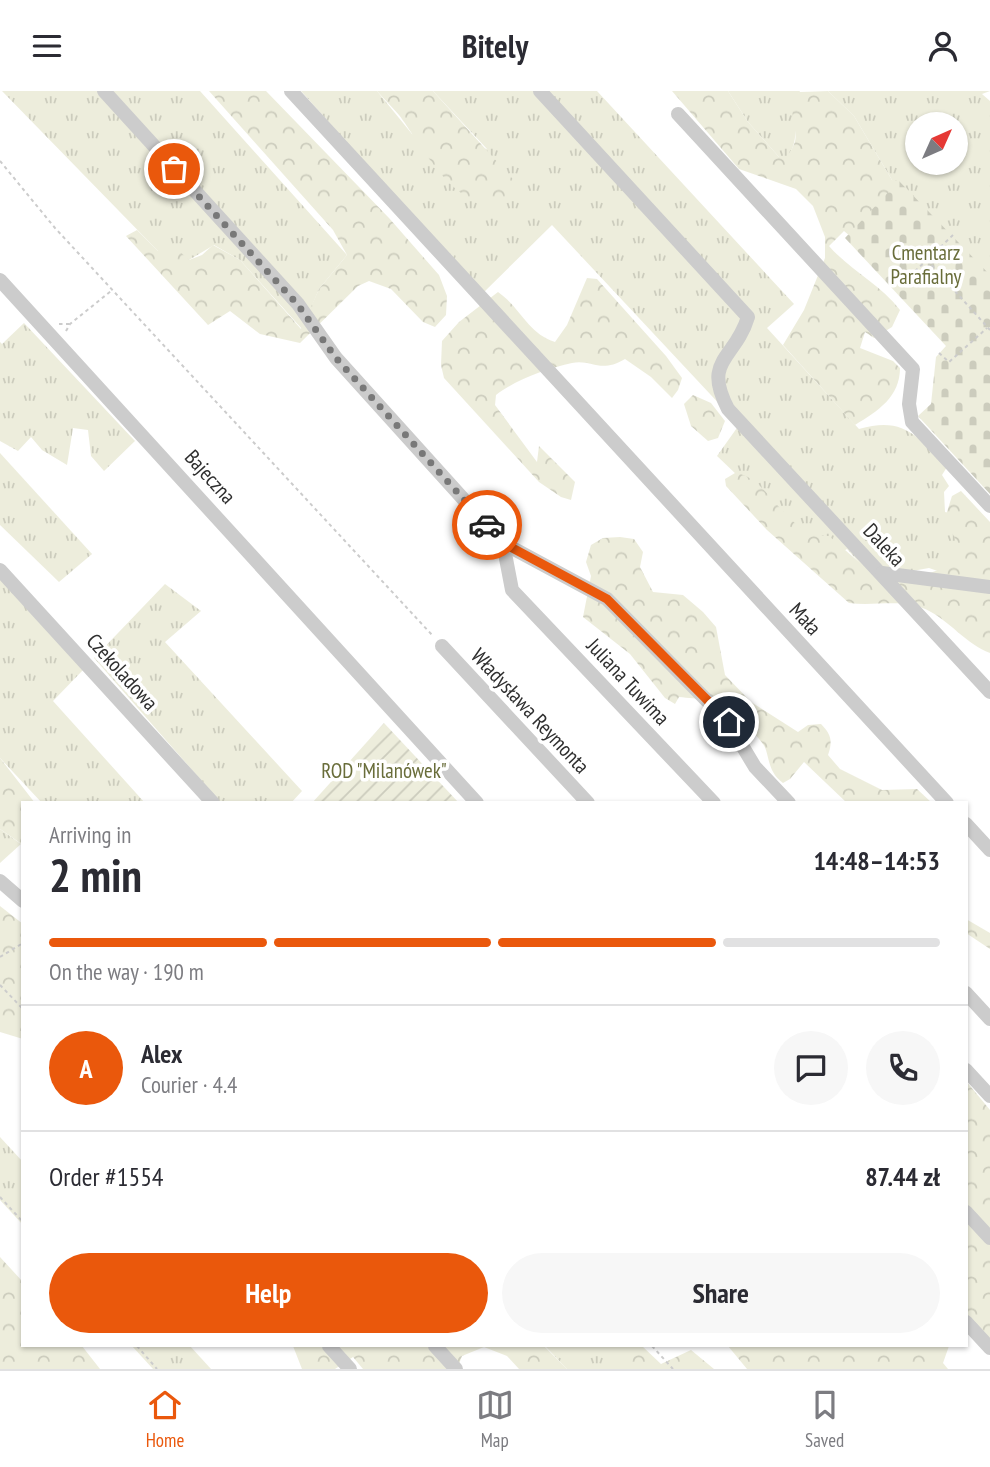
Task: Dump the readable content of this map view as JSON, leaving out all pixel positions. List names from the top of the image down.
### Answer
{
  "streets": {
    "street": [
      "Bajeczna",
      "Daleka",
      "Mała",
      "Czekoladowa",
      "Juliana Tuwima",
      "Władysława Reymonta"
    ]
  },
  "parks": ["Cmentarz Parafialny", "ROD \"Milanówek\""],
  "north": "top right",
  "page": {
    "header": "Bitely",
    "heading": ["2 min", "Arriving in", "14:48–14:53"],
    "panel": [
      "Alex",
      "Courier · 4.4",
      "Order #1554",
      "87.44 zł"
    ],
    "bar": "On the way · 190 m",
    "round": "A",
    "buttons": ["Help", "Share"],
    "tabs": ["Home", "Map", "Saved"]
  }
}
